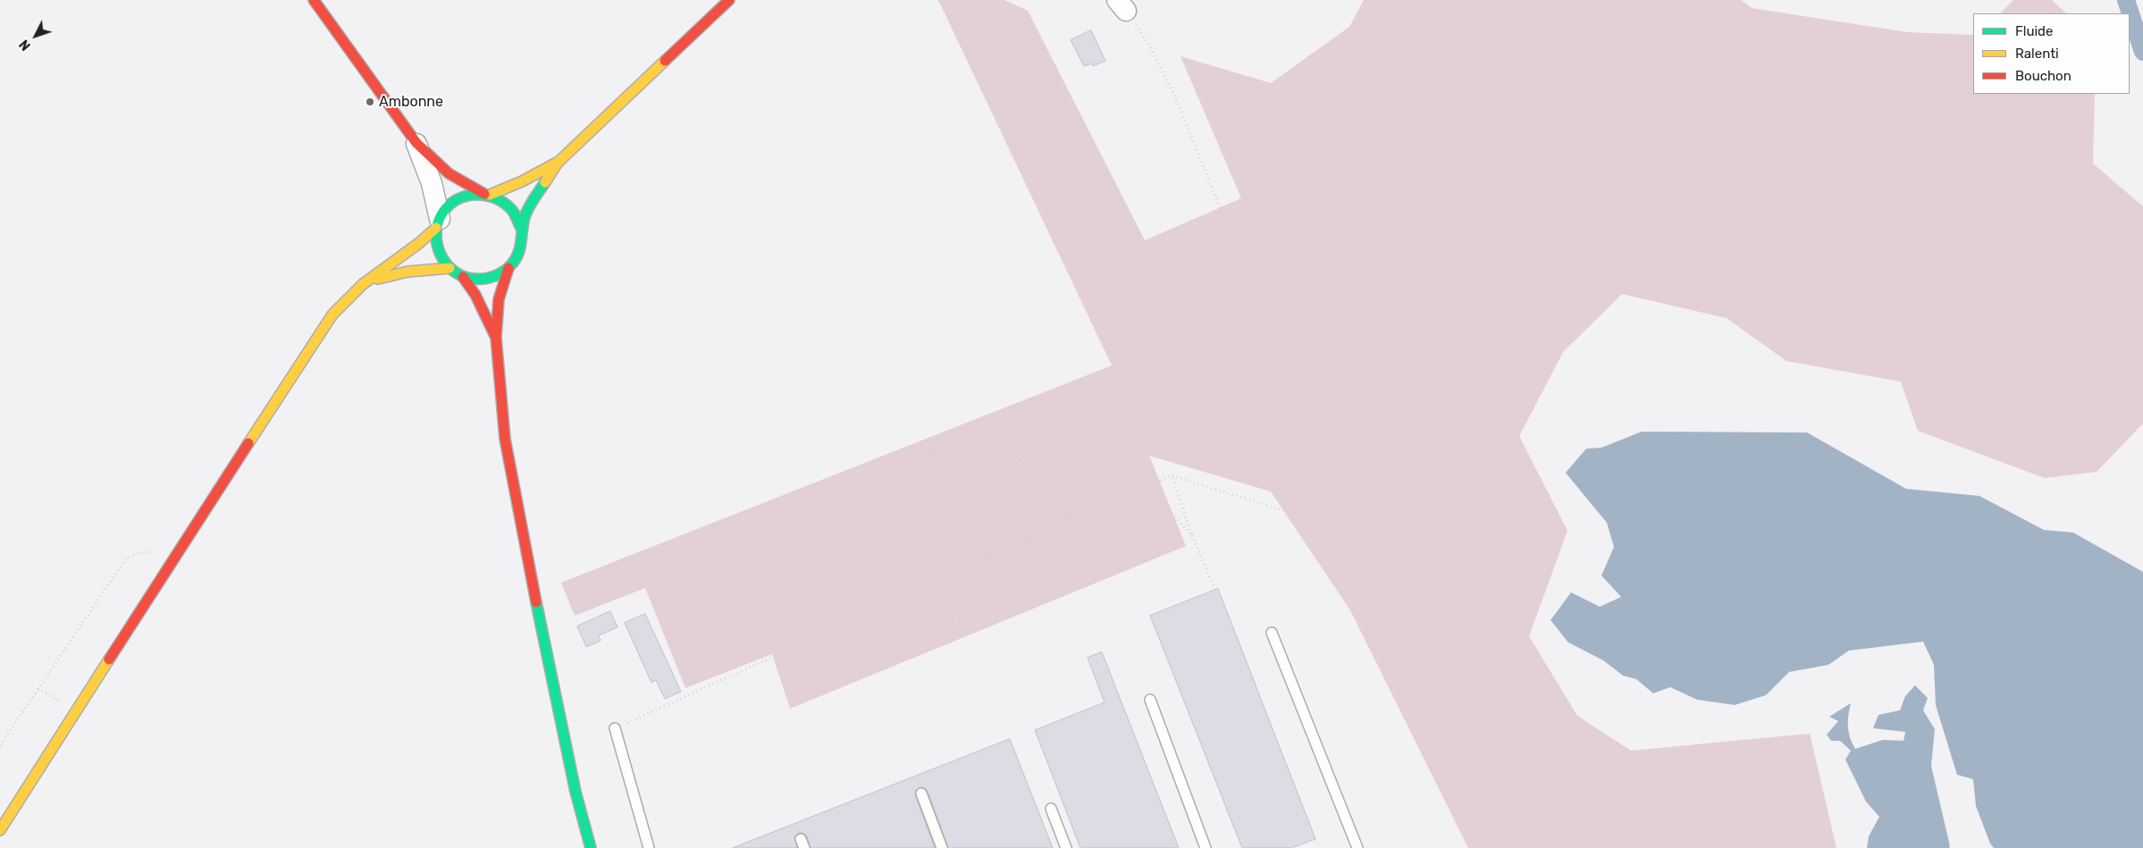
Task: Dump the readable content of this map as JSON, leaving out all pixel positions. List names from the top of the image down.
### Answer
{
  "places": ["Ambonne"],
  "legend": ["Fluide", "Ralenti", "Bouchon"],
  "north": "bottom left"
}
